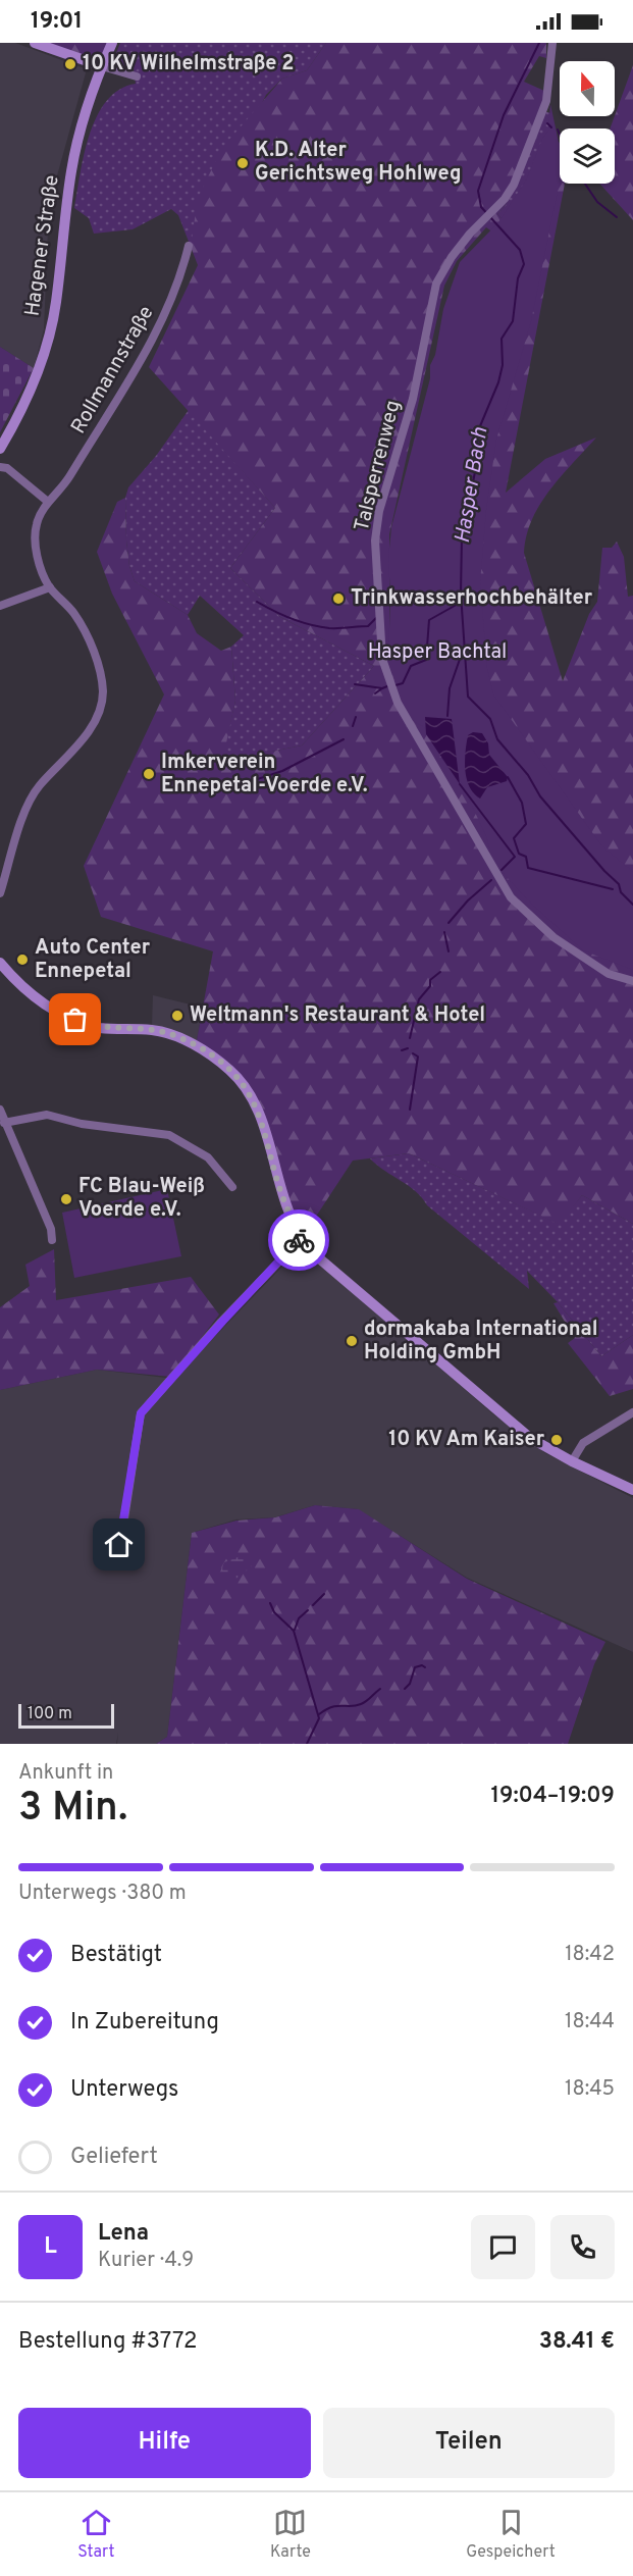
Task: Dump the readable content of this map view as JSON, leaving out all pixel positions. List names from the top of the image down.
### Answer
{
  "streets": {
    "main road": ["Hagener Straße"],
    "street": ["Rollmannstraße", "Talsperrenweg"]
  },
  "water": ["Hasper Bach"],
  "parks": ["Hasper Bachtal"],
  "places": [
    "10 KV Wilhelmstraße 2",
    "K.D. Alter Gerichtsweg Hohlweg",
    "Trinkwasserhochbehälter",
    "Imkerverein Ennepetal-Voerde e.V.",
    "Auto Center Ennepetal",
    "Weltmann's Restaurant & Hotel",
    "FC Blau-Weiß Voerde e.V.",
    "dormakaba International Holding GmbH",
    "10 KV Am Kaiser"
  ],
  "scale_bar": "100 m",
  "north": "top",
  "page": {
    "status": "19:01",
    "scale": "100 m",
    "heading": ["3 Min.", "Ankunft in", "19:04–19:09"],
    "panel": [
      "Lena",
      "Kurier · 4.9",
      "Bestellung #3772",
      "38.41 €"
    ],
    "bar": "Unterwegs · 380 m",
    "list": [
      ["Bestätigt", "18:42"],
      ["In Zubereitung", "18:44"],
      ["Unterwegs", "18:45"],
      "Geliefert"
    ],
    "round": "L",
    "buttons": ["Hilfe", "Teilen"],
    "tabs": ["Start", "Karte", "Gespeichert"]
  }
}
